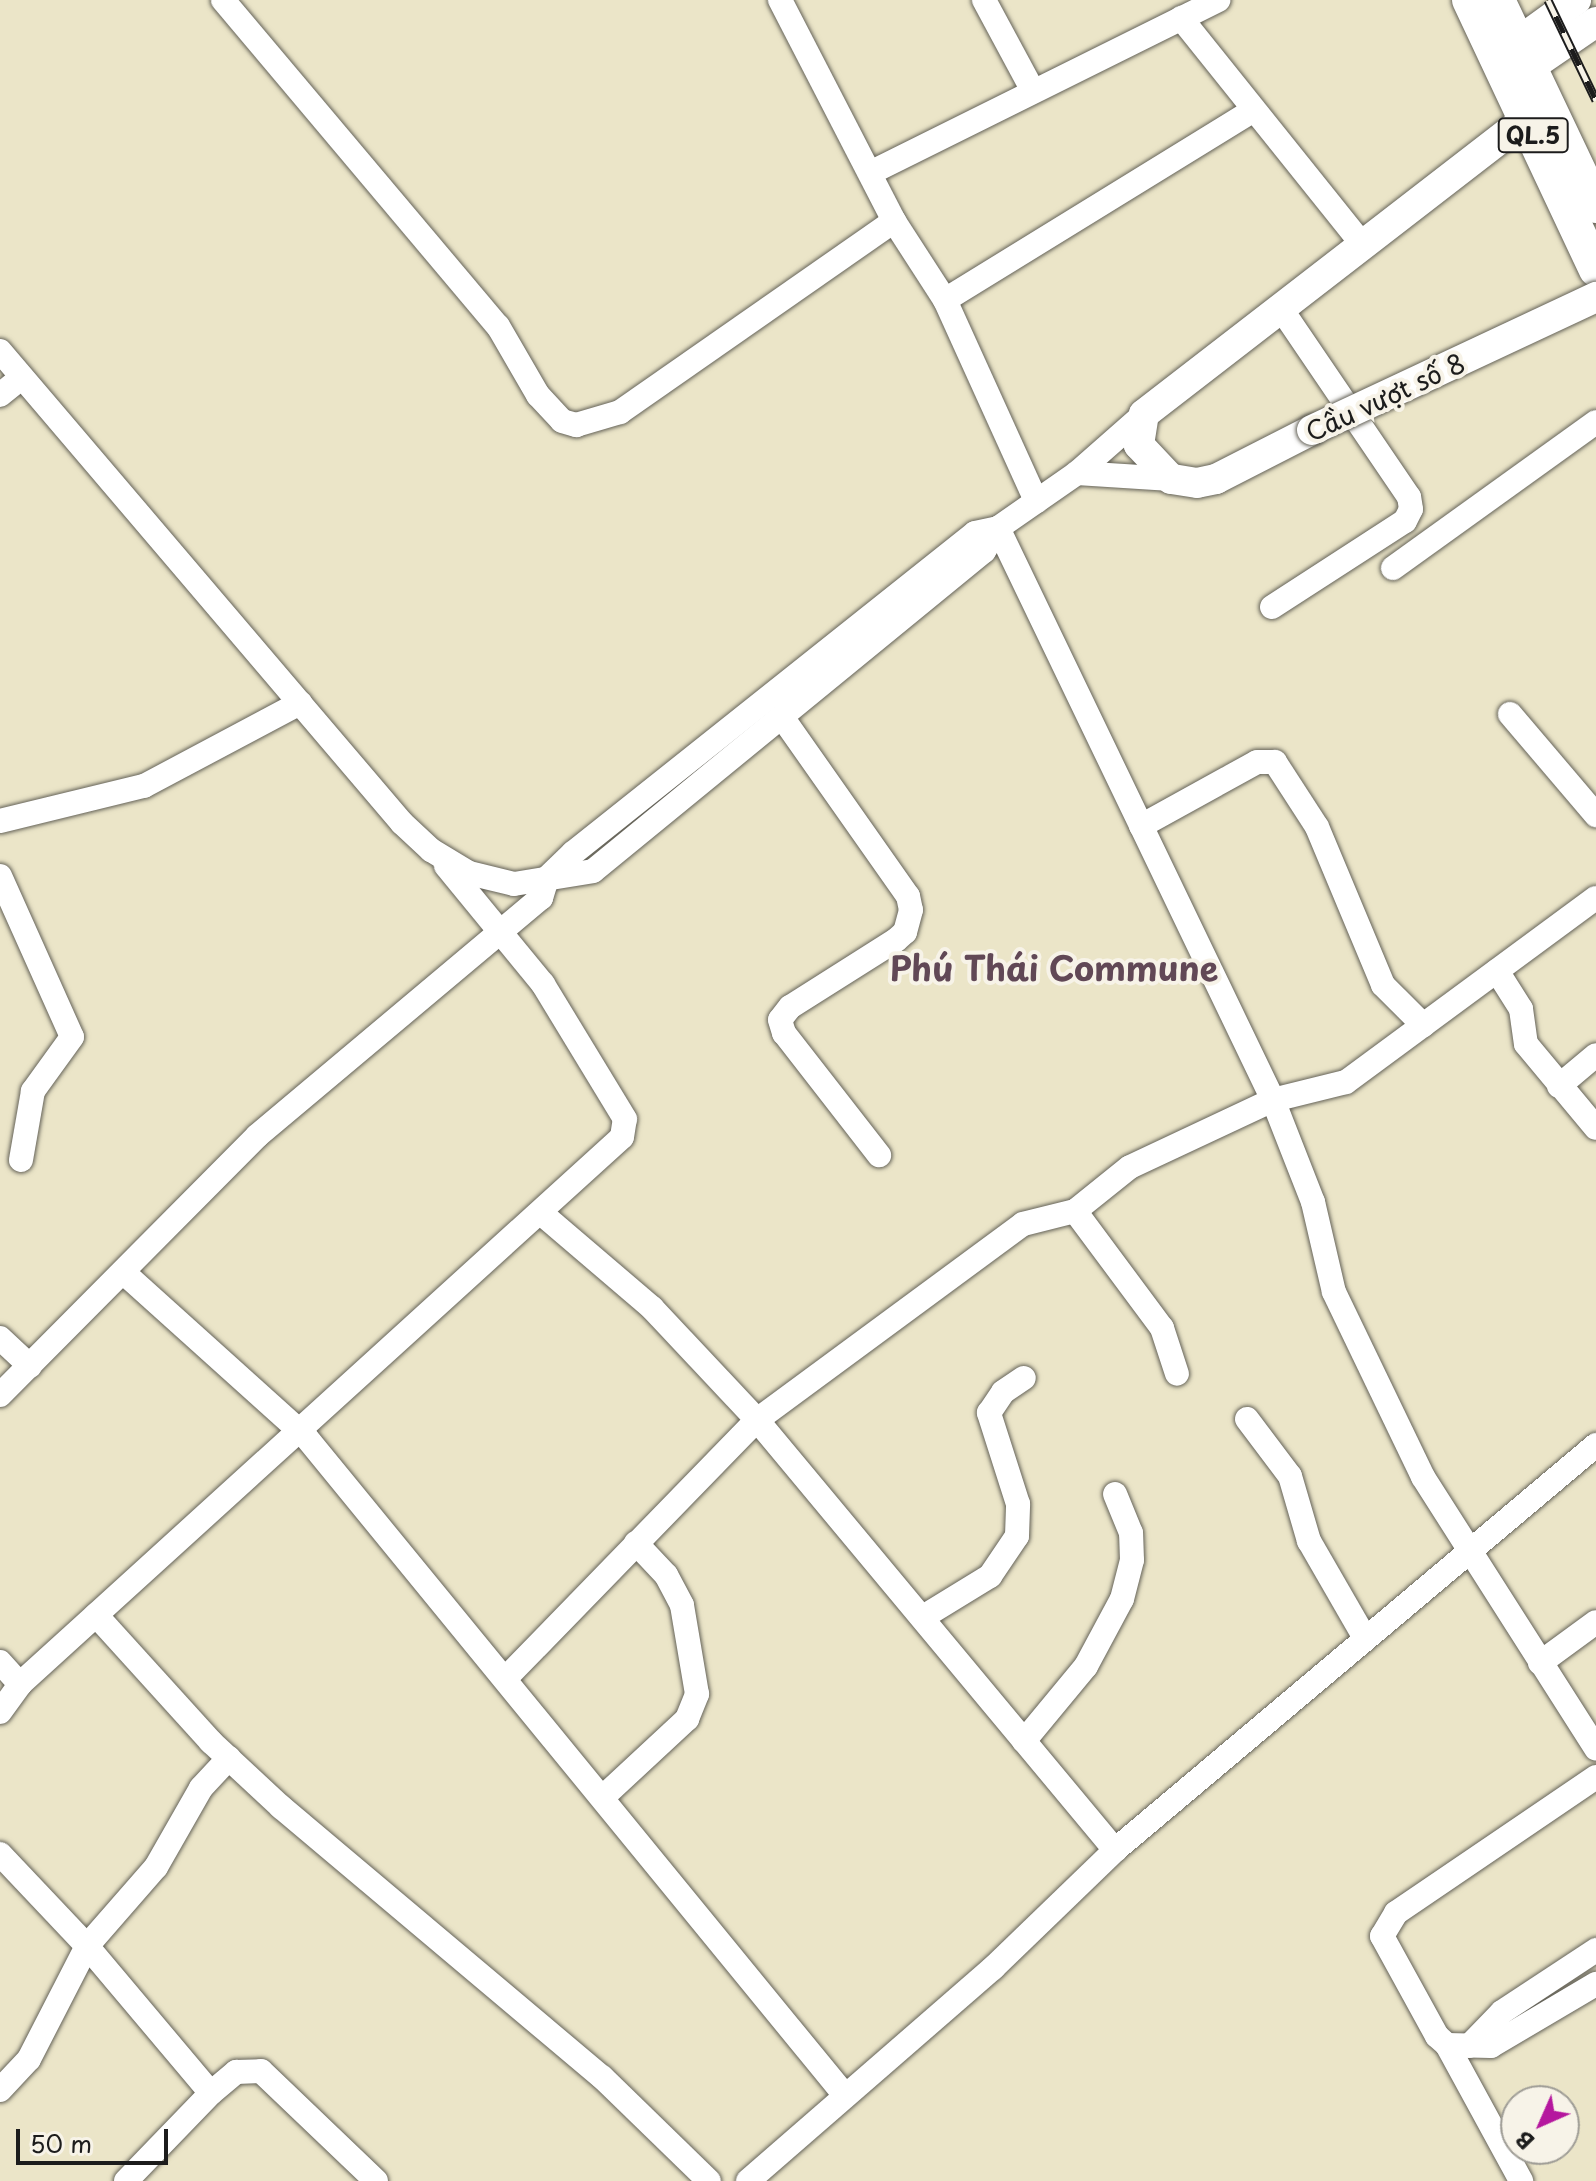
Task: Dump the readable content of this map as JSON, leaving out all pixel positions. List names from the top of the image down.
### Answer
{
  "streets": {
    "highway": ["QL.5"],
    "main road": ["Cầu vượt số 8"]
  },
  "districts": ["Phú Thái Commune"],
  "scale_bar": "50 m",
  "north": "bottom left"
}
